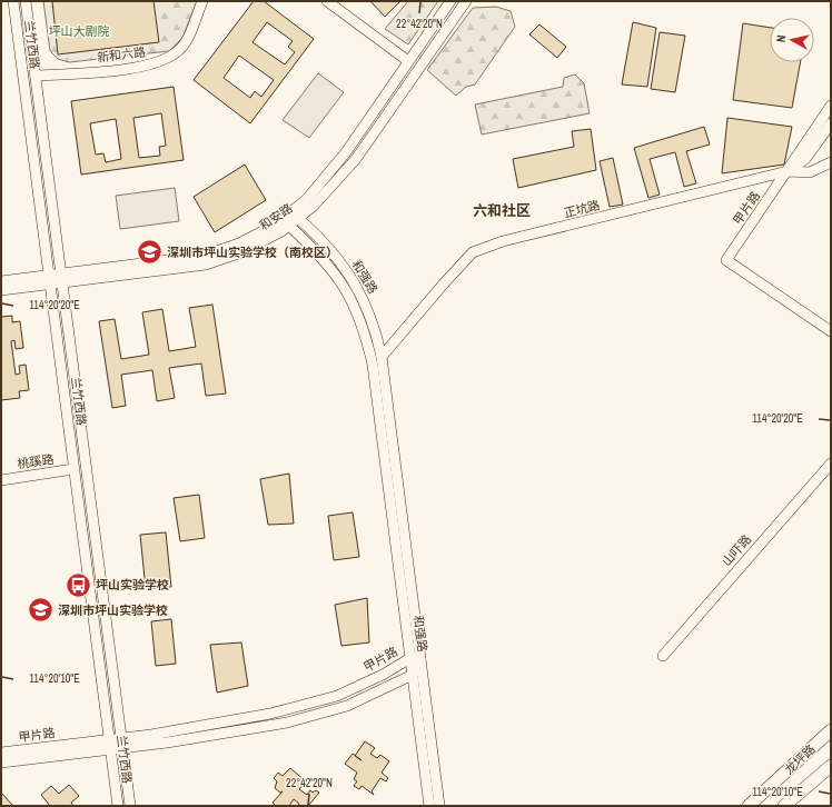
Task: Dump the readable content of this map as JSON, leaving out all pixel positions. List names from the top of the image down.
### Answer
{
  "streets": {
    "main road": ["龙坪路"],
    "street": [
      "兰竹西路",
      "新和六路",
      "甲片路",
      "正坑路",
      "和安路",
      "和强路",
      "桃蹊路",
      "山吓路"
    ]
  },
  "crossings": [
    ["兰竹西路", "新和六路"],
    ["兰竹西路", "甲片路"],
    ["兰竹西路", "和安路"],
    ["兰竹西路", "桃蹊路"],
    ["甲片路", "正坑路"],
    ["甲片路", "和强路"],
    ["正坑路", "和强路"],
    ["和安路", "和强路"]
  ],
  "districts": ["六和社区"],
  "parks": ["坪山大剧院"],
  "places": {
    "school or university": ["深圳市坪山实验学校（南校区）", "深圳市坪山实验学校"],
    "bus stop": ["坪山实验学校"]
  },
  "north": "left",
  "coordinates": ["22°42'20\"N", "114°20'20\"E", "114°20'10\"E"]
}
